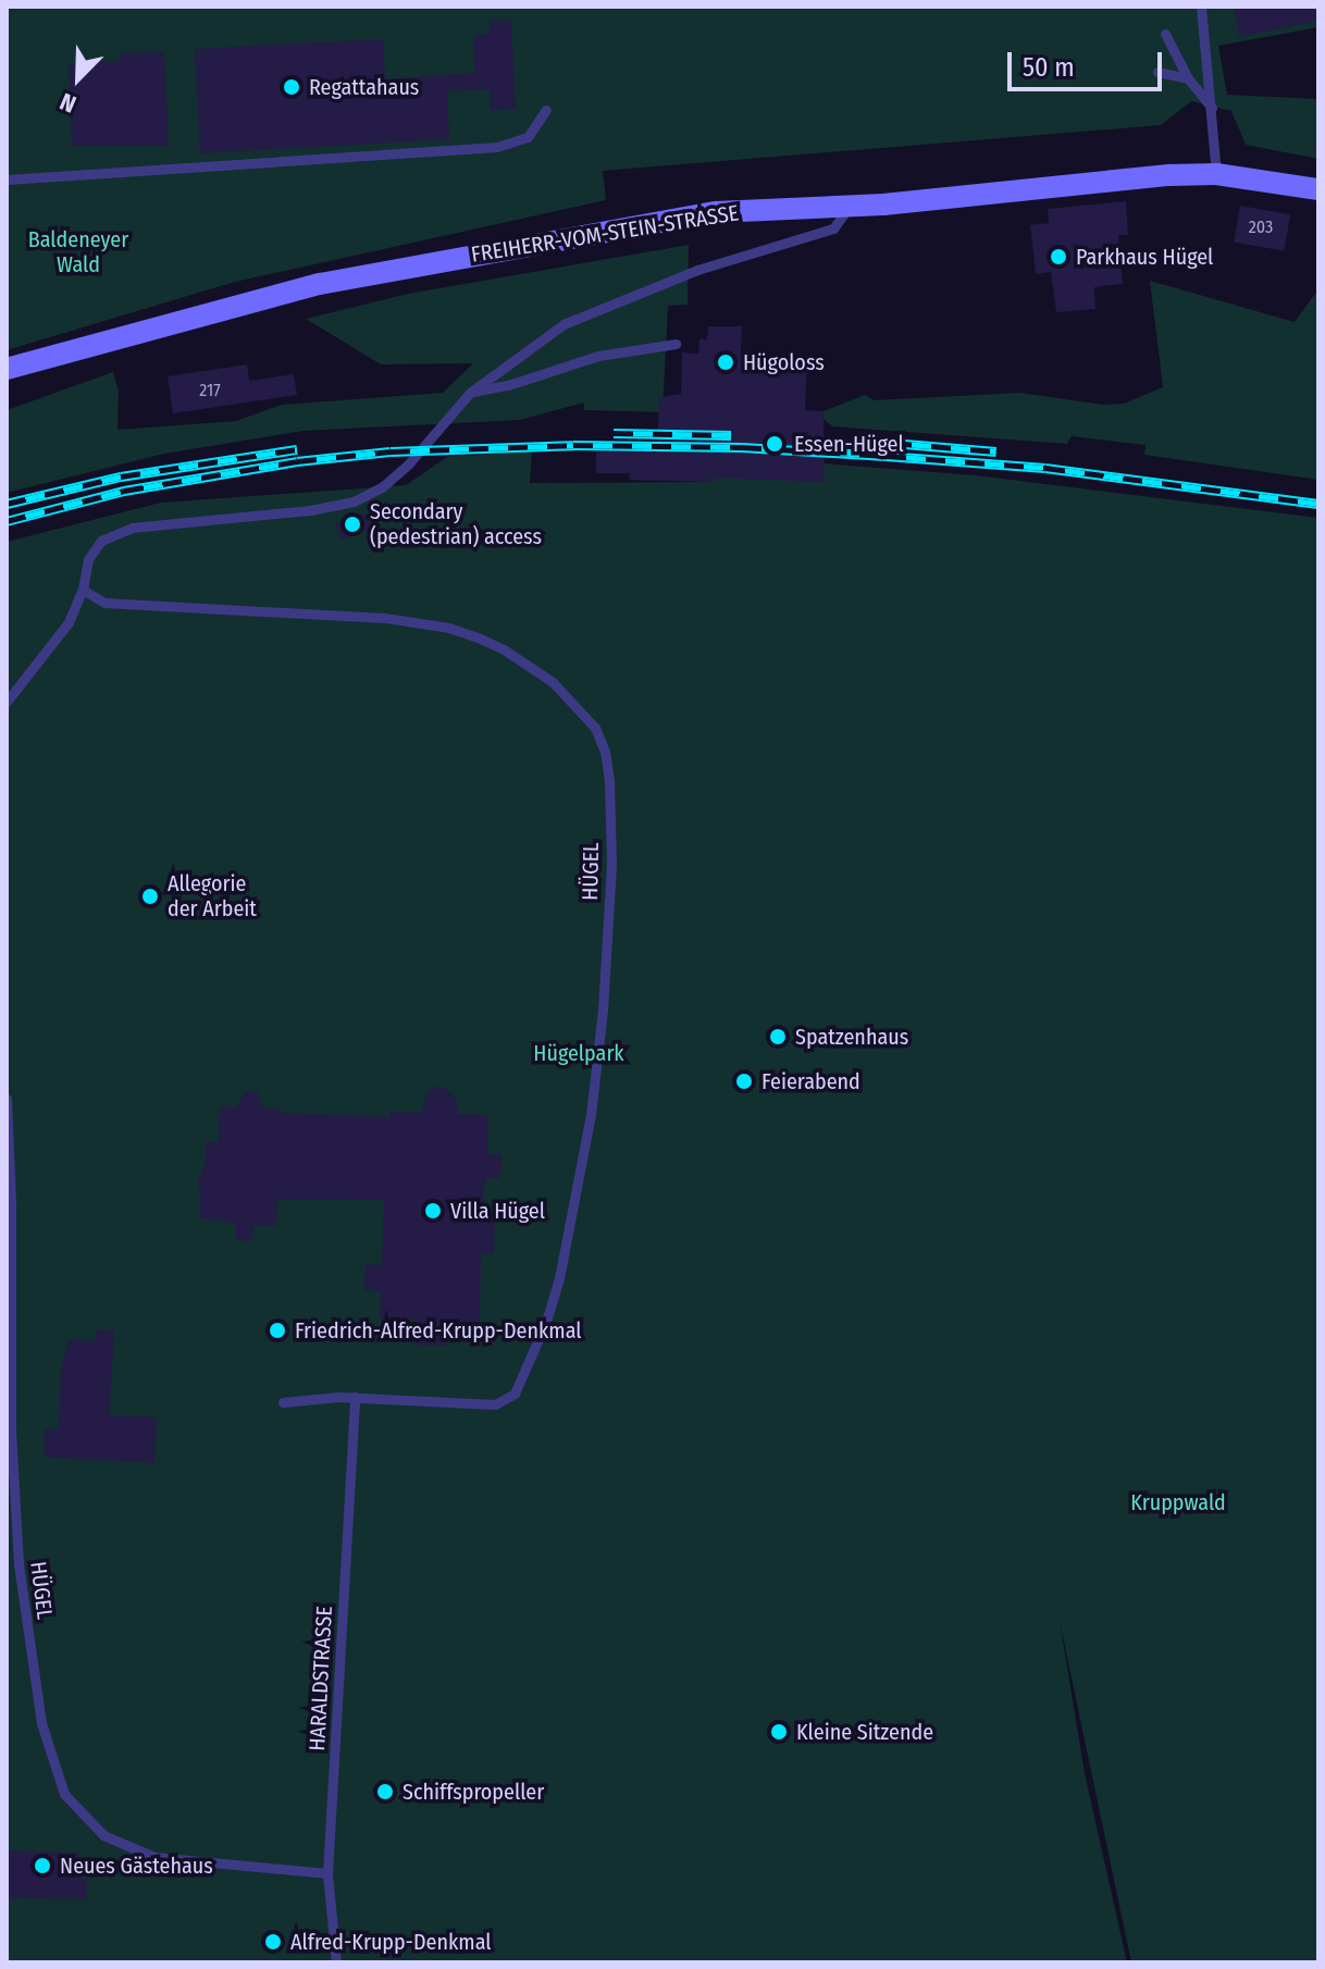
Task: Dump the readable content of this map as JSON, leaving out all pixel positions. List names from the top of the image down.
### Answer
{
  "streets": {
    "main road": ["FREIHERR-VOM-STEIN-STRASSE"],
    "lane": ["HÜGEL", "HARALDSTRASSE"]
  },
  "crossings": [
    ["HÜGEL", "HARALDSTRASSE"]
  ],
  "parks": ["Baldeneyer Wald", "Hügelpark", "Kruppwald"],
  "places": [
    "Regattahaus",
    "Parkhaus Hügel",
    "Hügoloss",
    "Essen-Hügel",
    "Secondary (pedestrian) access",
    "Allegorie der Arbeit",
    "Spatzenhaus",
    "Feierabend",
    "Villa Hügel",
    "Friedrich-Alfred-Krupp-Denkmal",
    "Kleine Sitzende",
    "Schiffspropeller",
    "Neues Gästehaus",
    "Alfred-Krupp-Denkmal"
  ],
  "house_numbers": ["203", "217"],
  "scale_bar": "50 m",
  "north": "bottom left"
}
